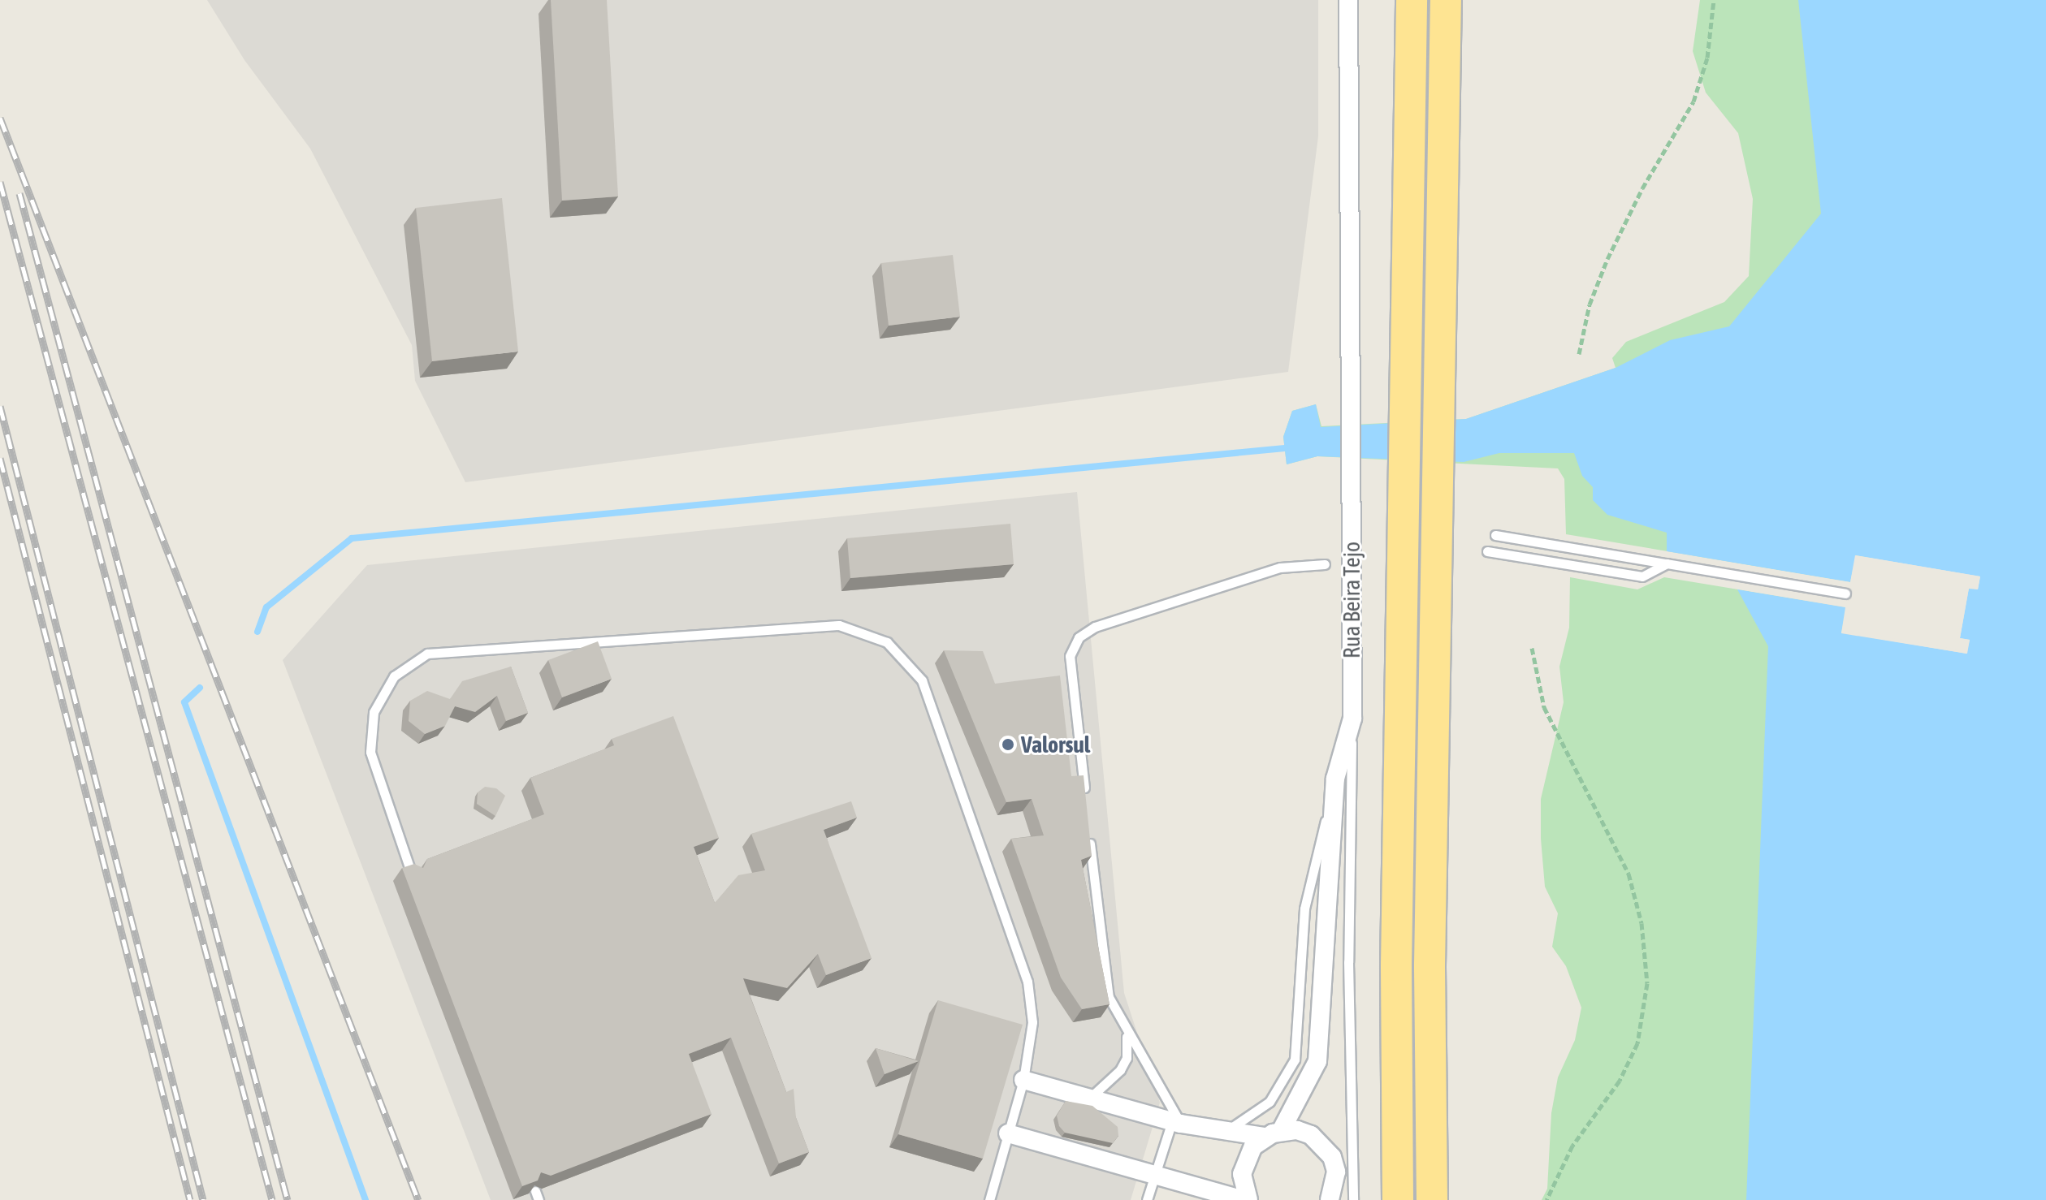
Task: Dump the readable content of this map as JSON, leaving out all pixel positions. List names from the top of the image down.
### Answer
{
  "streets": {
    "street": ["Rua Beira Tejo"]
  },
  "places": ["Valorsul"]
}
